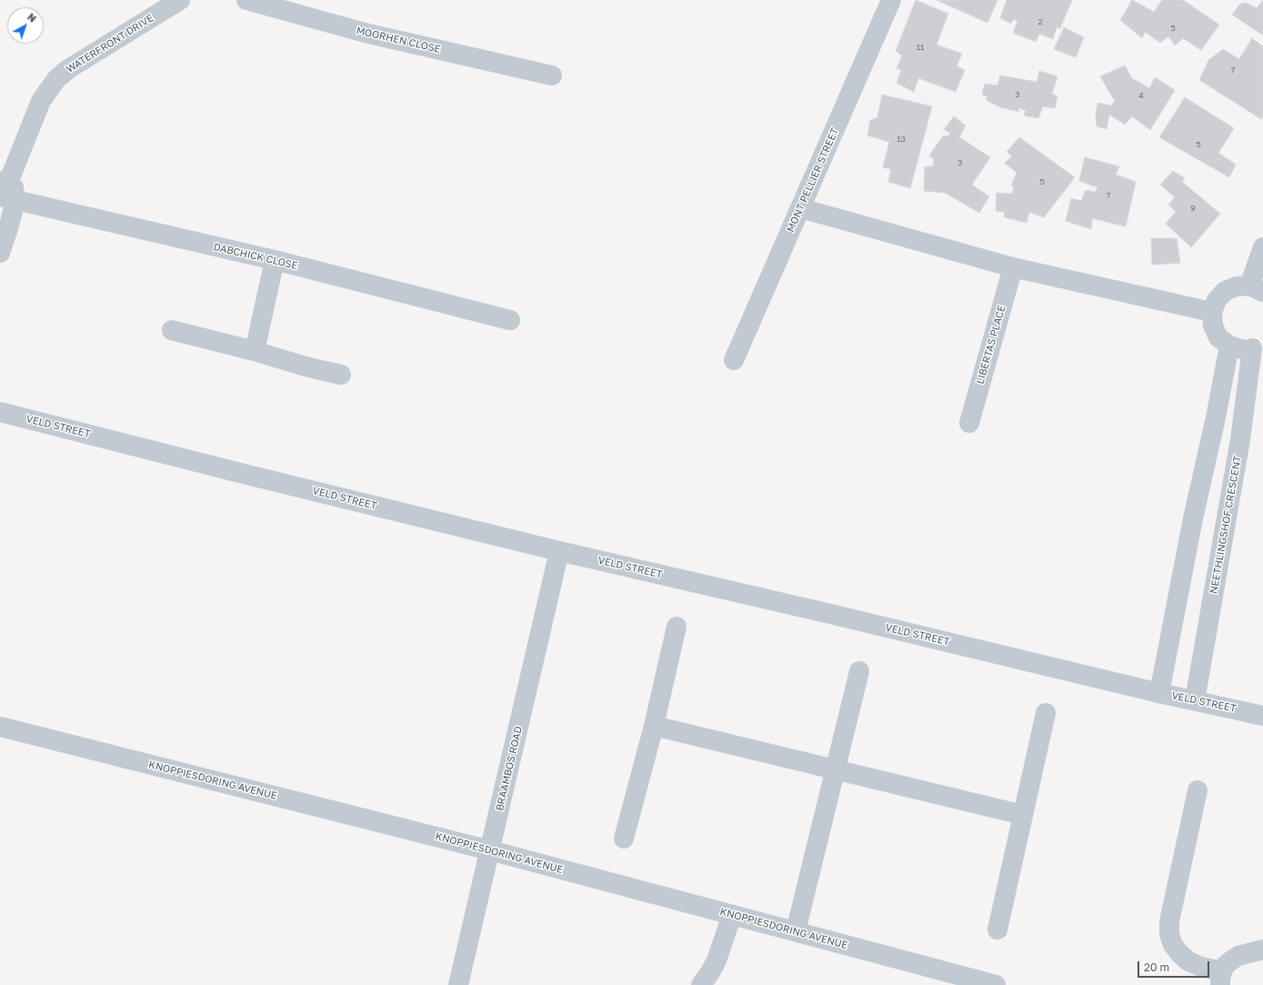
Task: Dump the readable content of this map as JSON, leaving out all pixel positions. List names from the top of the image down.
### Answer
{
  "streets": {
    "street": [
      "MOORHEN CLOSE",
      "WATERFRONT DRIVE",
      "MONT PELLIER STREET",
      "DABCHICK CLOSE",
      "LIBERTAS PLACE",
      "VELD STREET",
      "NEETHLINGSHOF CRESCENT",
      "BRAAMBOS ROAD",
      "KNOPPIESDORING AVENUE"
    ]
  },
  "crossings": [
    ["WATERFRONT DRIVE", "DABCHICK CLOSE"],
    ["VELD STREET", "NEETHLINGSHOF CRESCENT"],
    ["VELD STREET", "BRAAMBOS ROAD"],
    ["BRAAMBOS ROAD", "KNOPPIESDORING AVENUE"]
  ],
  "house_numbers": [
    "2",
    "5",
    "11",
    "7",
    "3",
    "4",
    "13",
    "5",
    "3",
    "5",
    "7",
    "9"
  ],
  "scale_bar": "20 m",
  "north": "top right"
}
